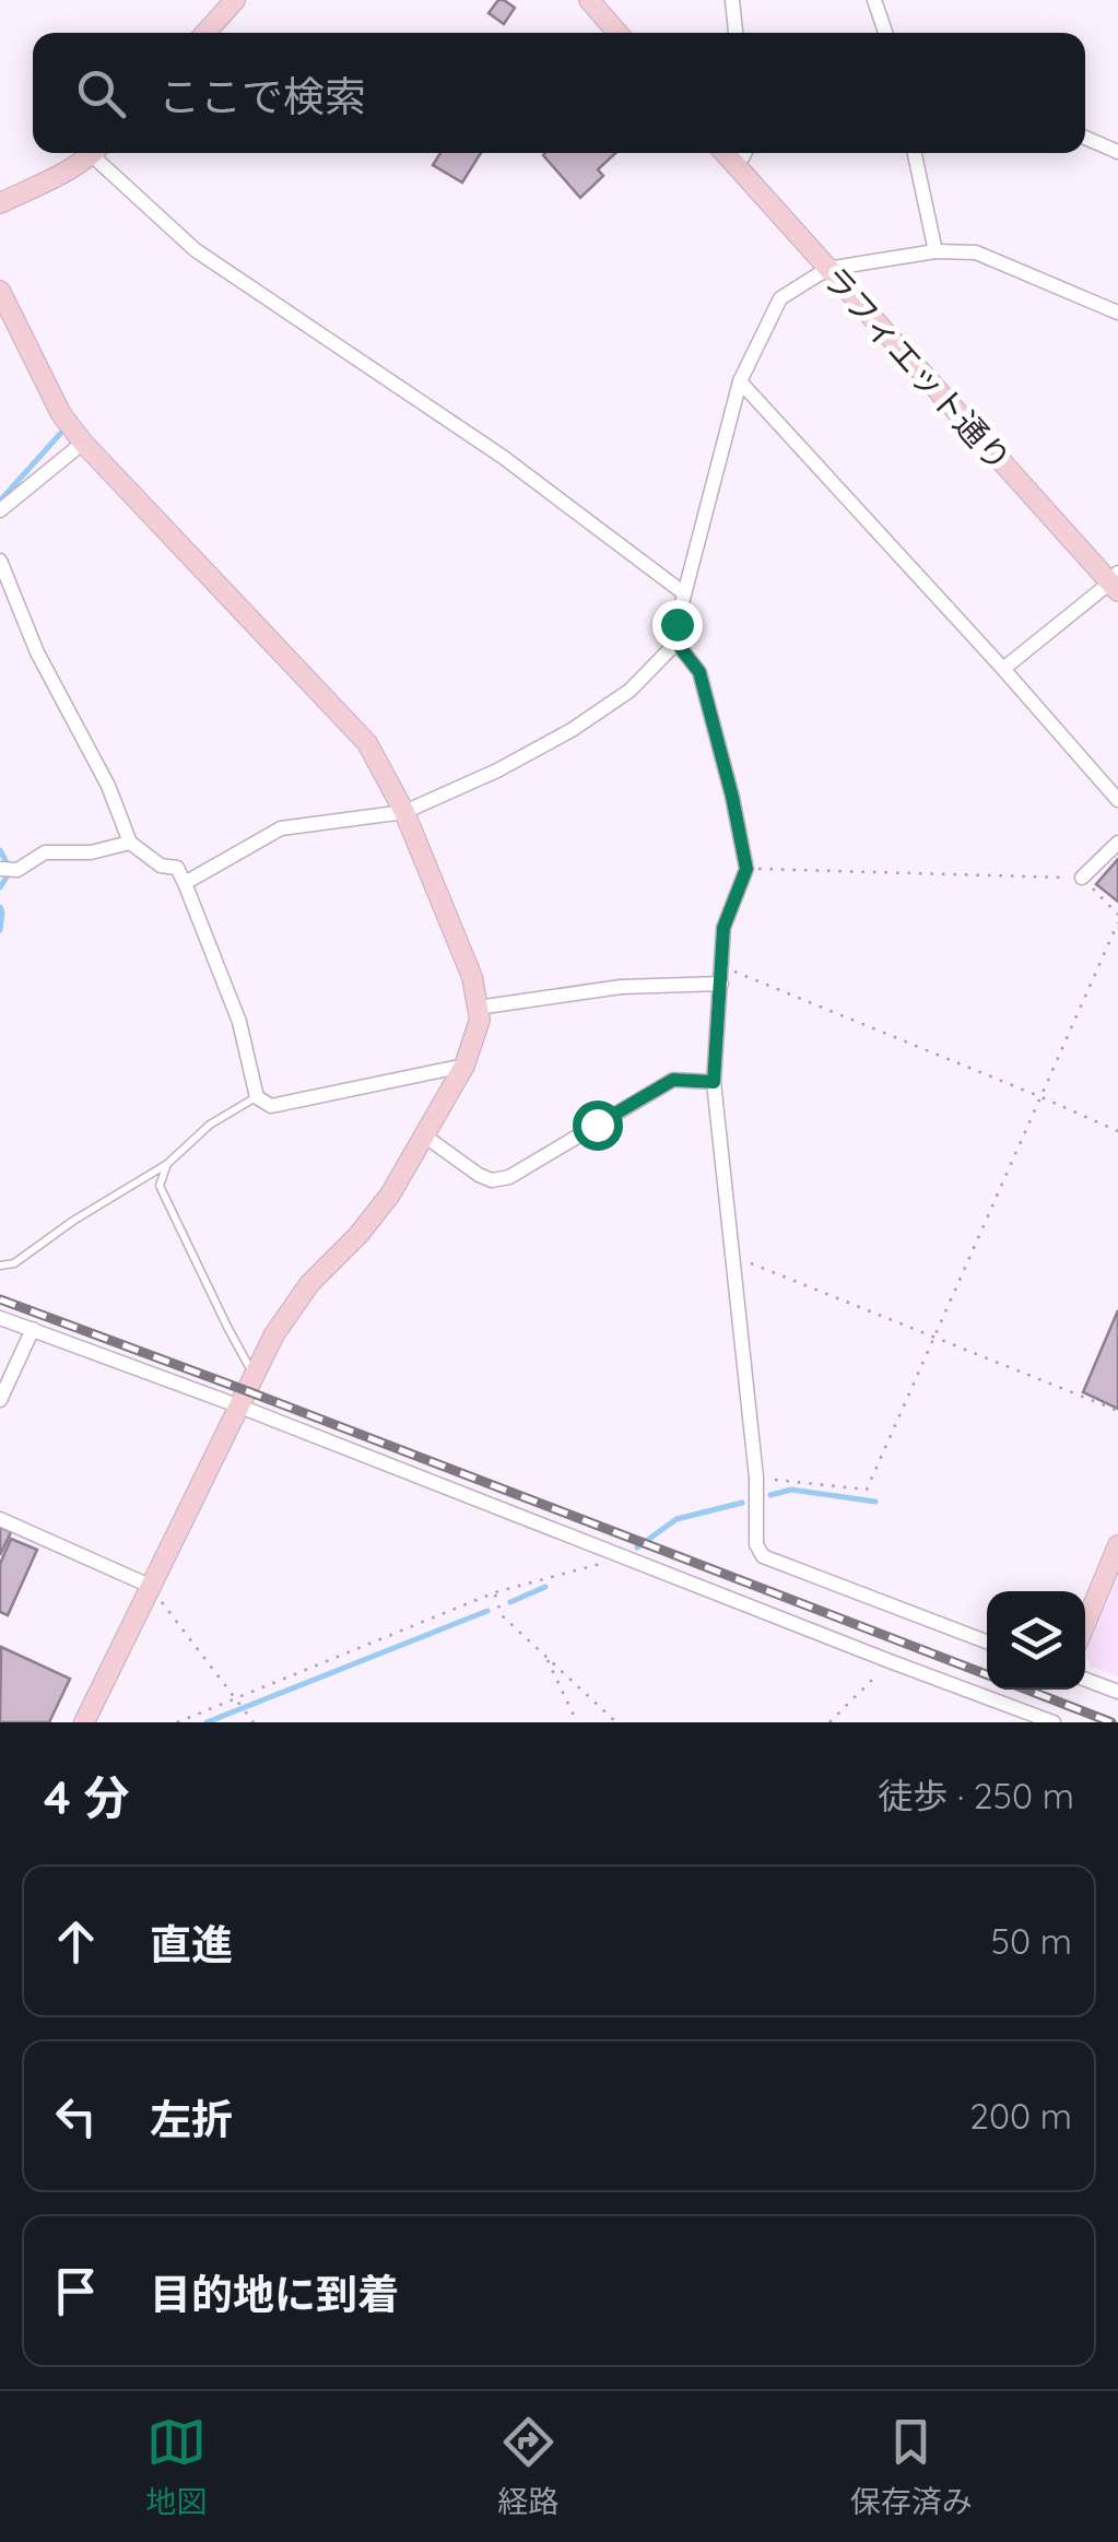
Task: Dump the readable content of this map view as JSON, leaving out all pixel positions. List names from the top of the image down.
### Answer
{
  "streets": {
    "street": ["ラフィエット通り"]
  },
  "page": {
    "search": "ここで検索",
    "heading": ["4 分", "徒歩 · 250 m"],
    "list": [
      ["直進", "50 m"],
      ["左折", "200 m"],
      "目的地に到着"
    ],
    "nav": ["地図", "経路", "保存済み"]
  }
}
